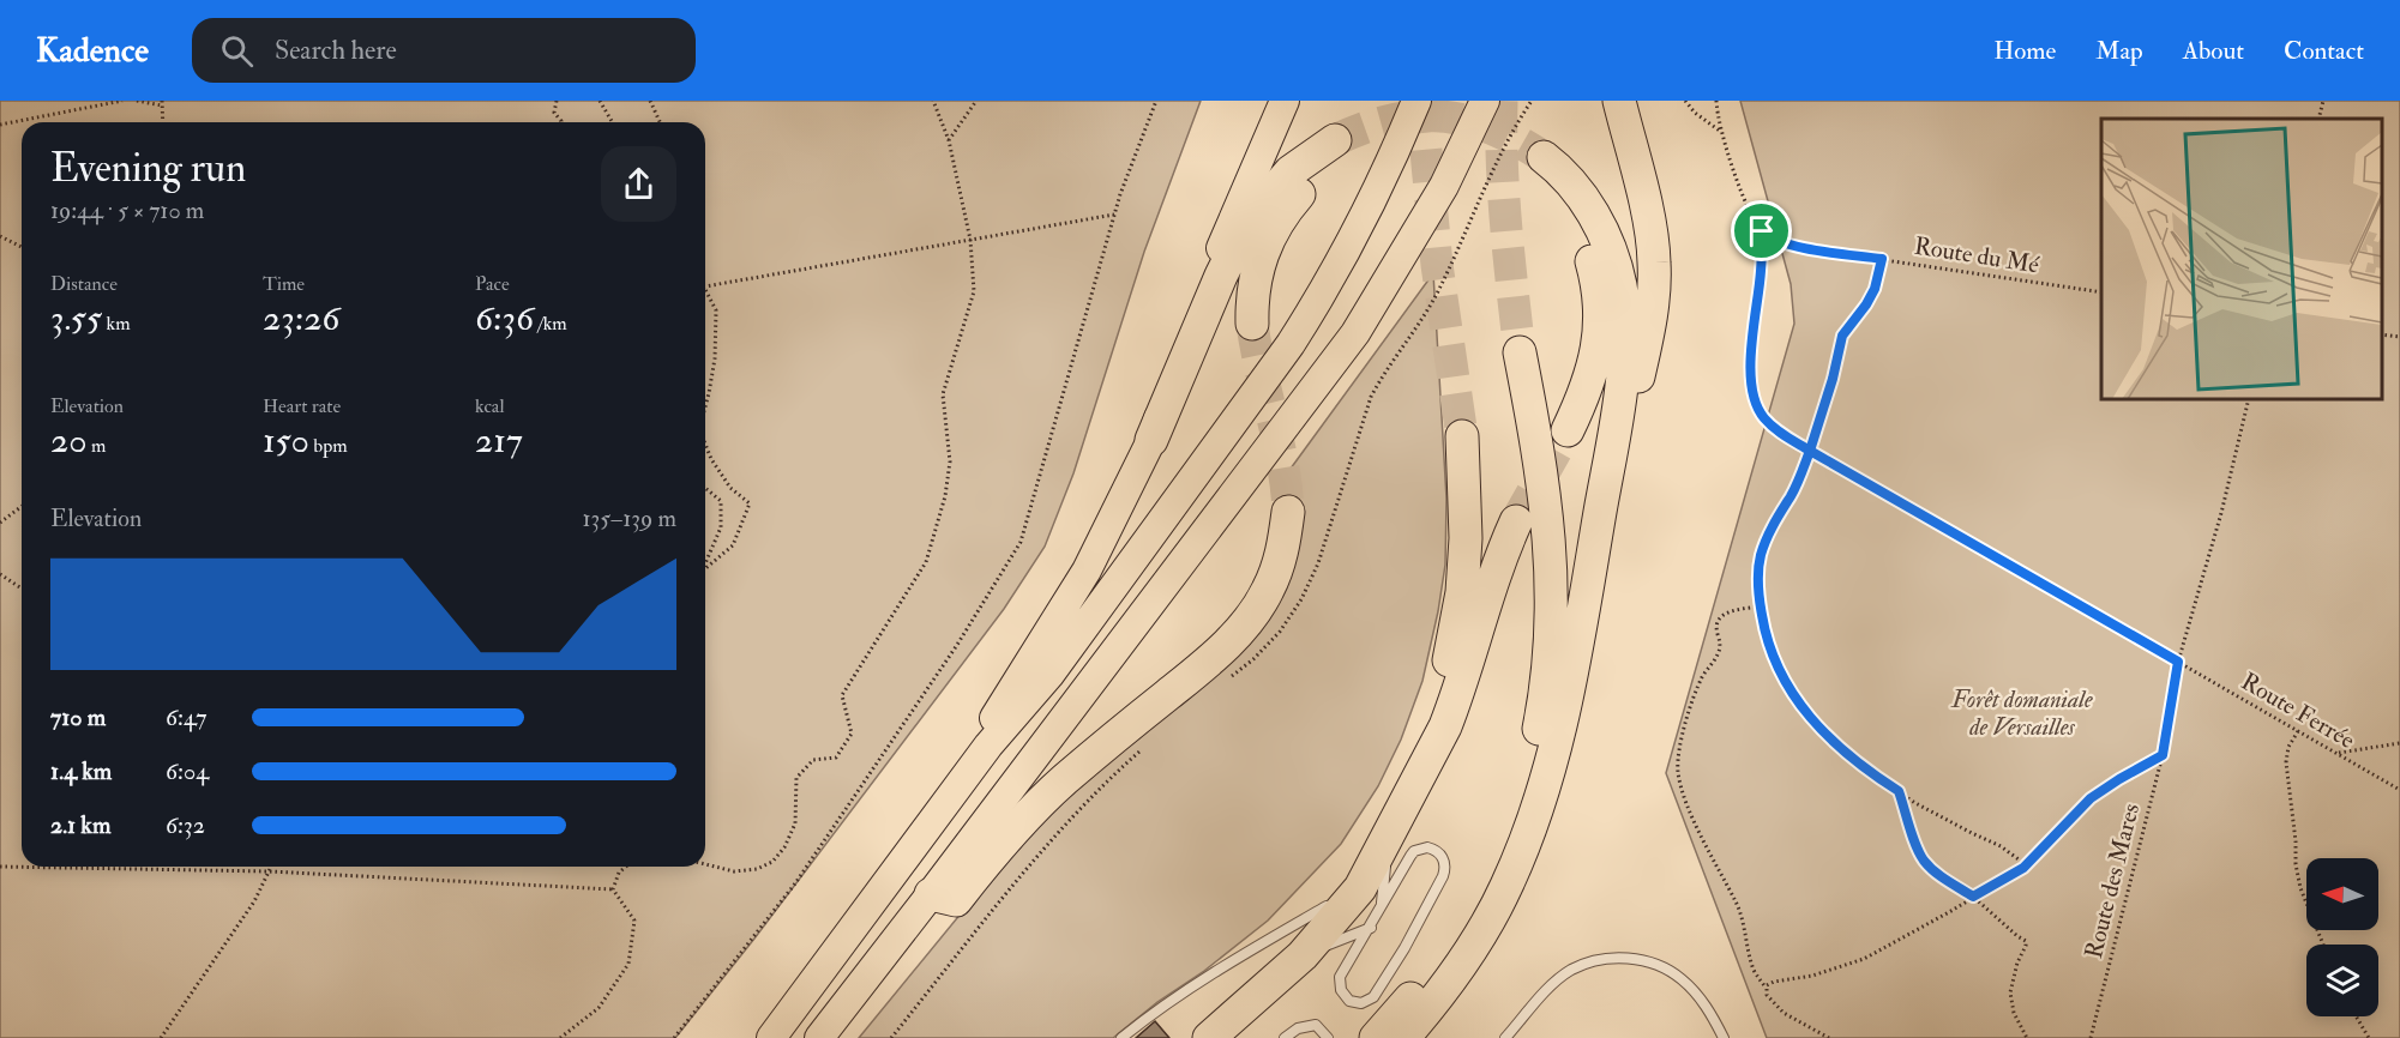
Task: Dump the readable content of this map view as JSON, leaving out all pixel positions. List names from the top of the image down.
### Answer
{
  "streets": {
    "path": ["Route du Mé", "Route Ferrée", "Route des Mares"]
  },
  "crossings": [
    ["Route du Mé", "Route Ferrée"],
    ["Route Ferrée", "Route des Mares"]
  ],
  "parks": ["Forêt domaniale de Versailles"],
  "north": "left",
  "page": {
    "header": "Kadence",
    "search": "Search here",
    "nav": [
      "Home",
      "Map",
      "About",
      "Contact"
    ],
    "heading": ["Evening run", "19:44 · 5 × 710 m"],
    "stats": [
      ["Distance", "3.55 km"],
      ["Time", "23:26"],
      ["Pace", "6:36 /km"],
      ["Elevation", "20 m"],
      ["Heart rate", "150 bpm"],
      ["kcal", "217"]
    ],
    "chart": ["Elevation", "135–139 m"],
    "list": [
      {
        "name": "710 m",
        "note": "6:47"
      },
      {
        "name": "1.4 km",
        "note": "6:04"
      },
      {
        "name": "2.1 km",
        "note": "6:32"
      }
    ]
  }
}
